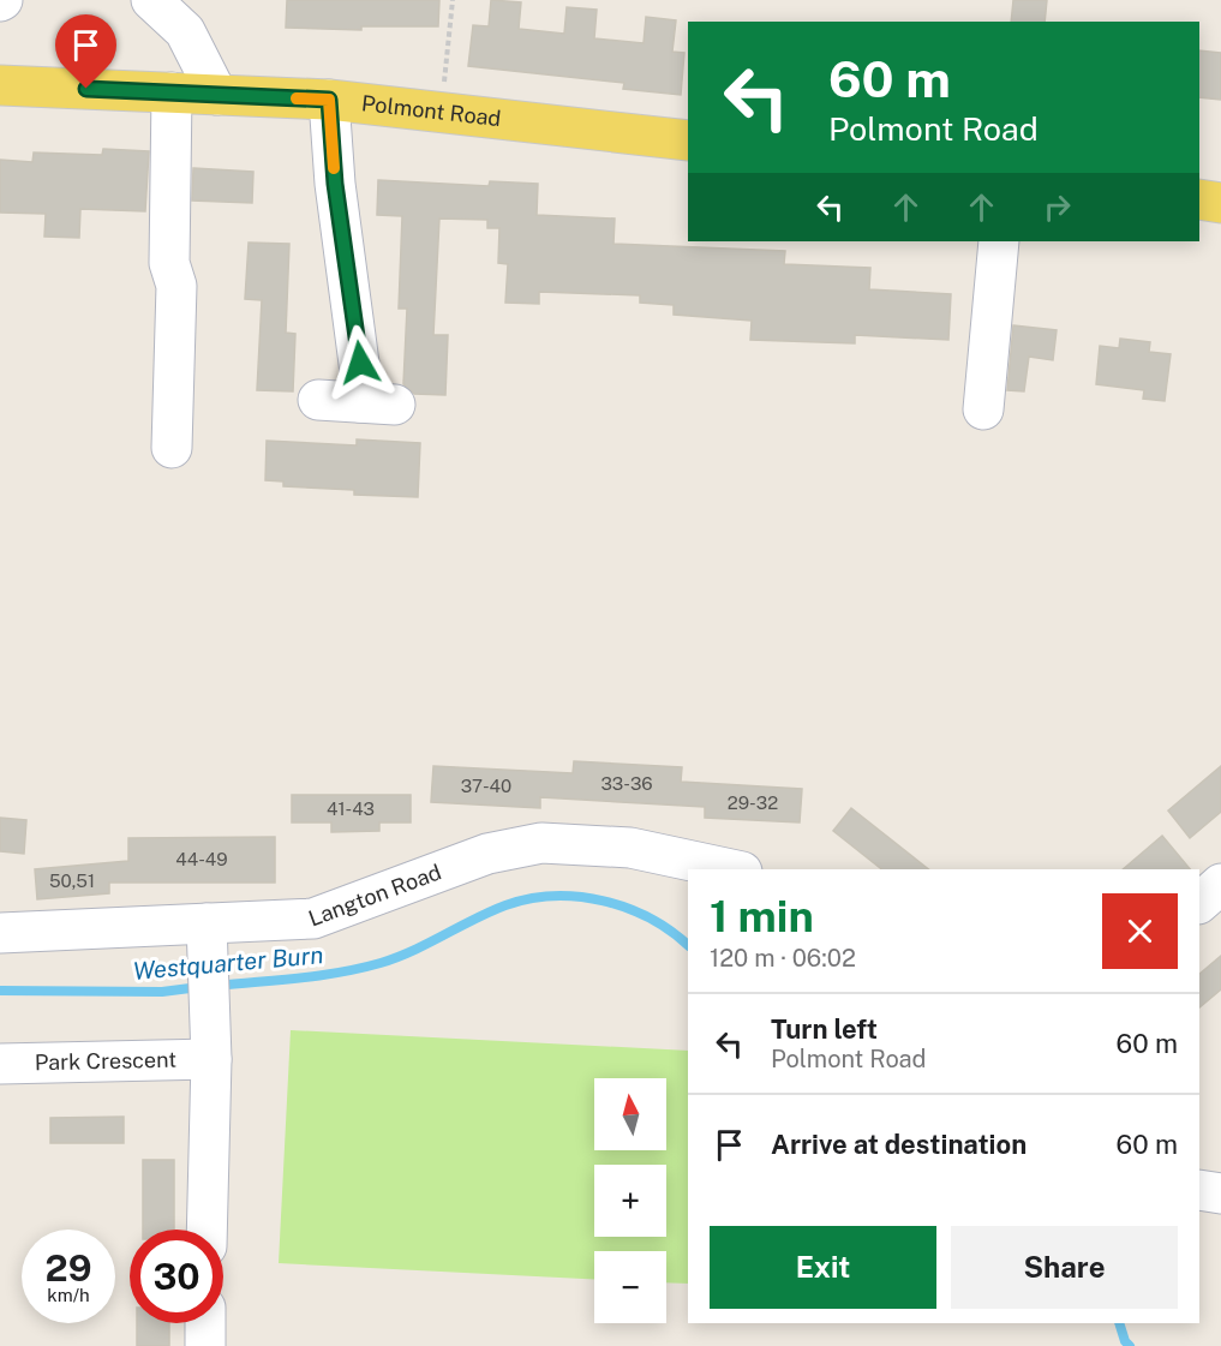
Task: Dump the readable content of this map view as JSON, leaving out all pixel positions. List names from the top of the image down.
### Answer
{
  "streets": {
    "main road": ["Polmont Road"],
    "street": ["Langton Road", "Park Crescent"]
  },
  "water": ["Westquarter Burn"],
  "house_numbers": [
    "33-36",
    "37-40",
    "29-32",
    "41-43",
    "44-49",
    "50,51"
  ],
  "north": "top",
  "page": {
    "turn": ["60 m", "Polmont Road"],
    "heading": ["1 min", "120 m · 06:02"],
    "list": [
      {
        "name": "Turn left",
        "note": "Polmont Road",
        "value": "60 m"
      },
      {
        "name": "Arrive at destination",
        "value": "60 m"
      }
    ],
    "map_buttons": ["+", "−"],
    "buttons": ["Exit", "Share"],
    "speed": "29 km/h",
    "limit": "30"
  }
}
